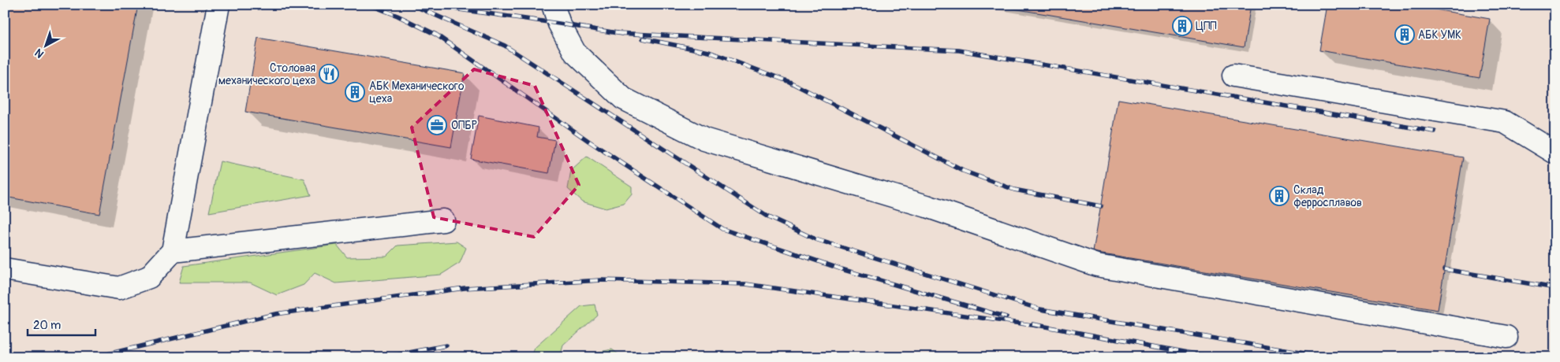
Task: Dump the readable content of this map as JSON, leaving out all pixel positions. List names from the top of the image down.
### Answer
{
  "places": {
    "building": [
      "ЦПП",
      "АБК УМК",
      "АБК Механического цеха",
      "Склад ферросплавов"
    ],
    "restaurant": ["Столовая механического цеха"],
    "office": ["ОПБР"]
  },
  "scale_bar": "20 m",
  "north": "bottom left"
}
